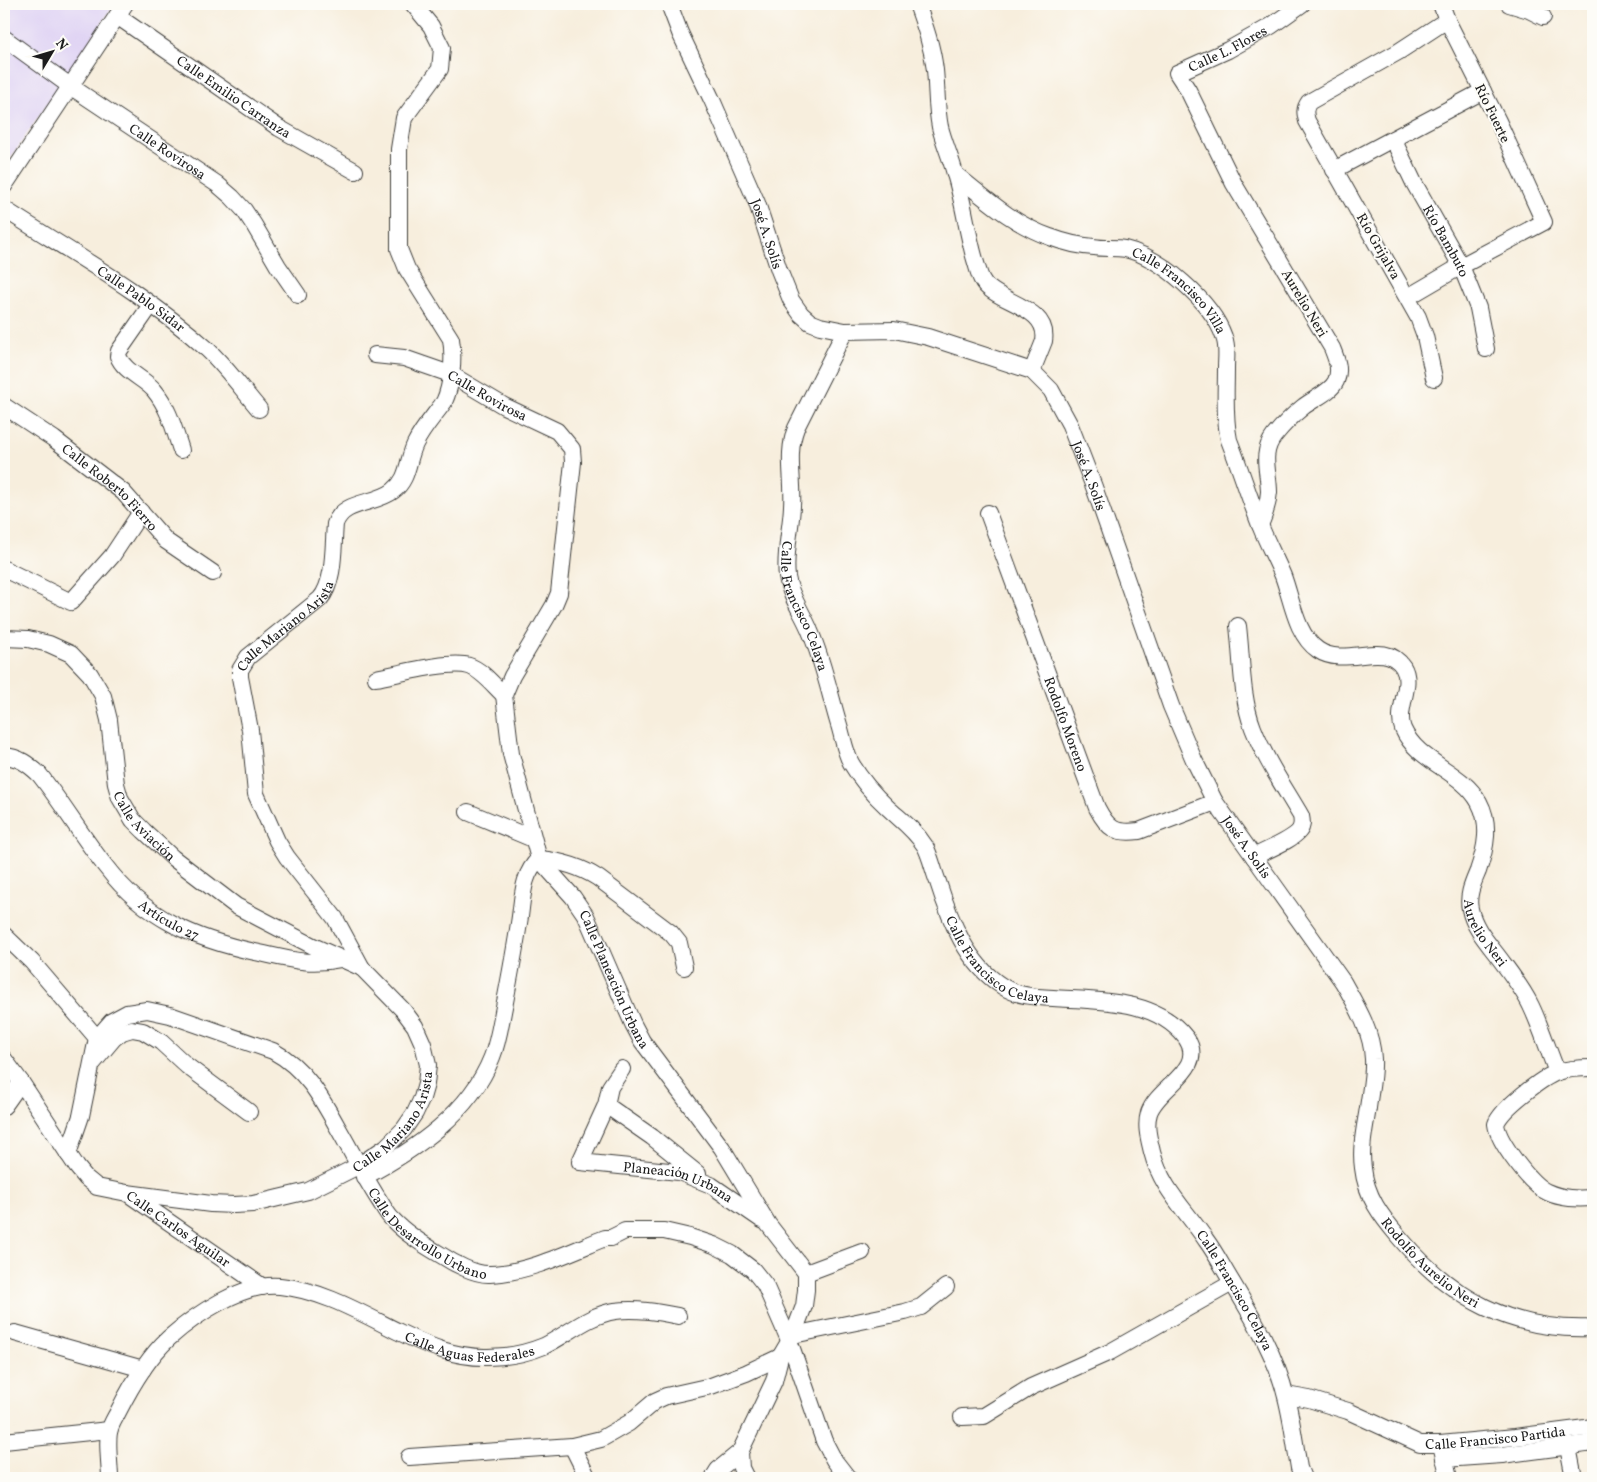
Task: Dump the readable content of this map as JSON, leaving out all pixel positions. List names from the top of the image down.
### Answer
{
  "streets": {
    "street": [
      "Calle L. Flores",
      "Calle Emilio Carranza",
      "Río Fuerte",
      "Calle Rovirosa",
      "José A. Solís",
      "Río Bambuto",
      "Río Grijalva",
      "Calle Francisco Villa",
      "Calle Pablo Sidar",
      "Aurelio Neri",
      "Calle Roberto Fierro",
      "Calle Francisco Celaya",
      "Calle Mariano Arista",
      "Rodolfo Moreno",
      "Calle Aviación",
      "Artículo 27",
      "Calle Planeación Urbana",
      "Planeación Urbana",
      "Calle Desarrollo Urbano",
      "Calle Carlos Aguilar",
      "Rodolfo Aurelio Neri",
      "Calle Aguas Federales",
      "Calle Francisco Partida"
    ]
  },
  "crossings": [
    ["Calle L. Flores", "Aurelio Neri"],
    ["Río Fuerte", "Río Bambuto"],
    ["Río Fuerte", "Río Grijalva"],
    ["Calle Rovirosa", "Calle Mariano Arista"],
    ["Calle Rovirosa", "Calle Planeación Urbana"],
    ["José A. Solís", "Calle Francisco Celaya"],
    ["José A. Solís", "Rodolfo Moreno"],
    ["José A. Solís", "Rodolfo Aurelio Neri"],
    ["Calle Francisco Villa", "Aurelio Neri"],
    ["Calle Francisco Celaya", "Calle Francisco Partida"],
    ["Calle Mariano Arista", "Calle Aviación"],
    ["Calle Mariano Arista", "Calle Desarrollo Urbano"],
    ["Calle Mariano Arista", "Calle Carlos Aguilar"],
    ["Calle Aviación", "Artículo 27"],
    ["Calle Planeación Urbana", "Planeación Urbana"],
    ["Calle Carlos Aguilar", "Calle Aguas Federales"]
  ],
  "north": "top right"
}
